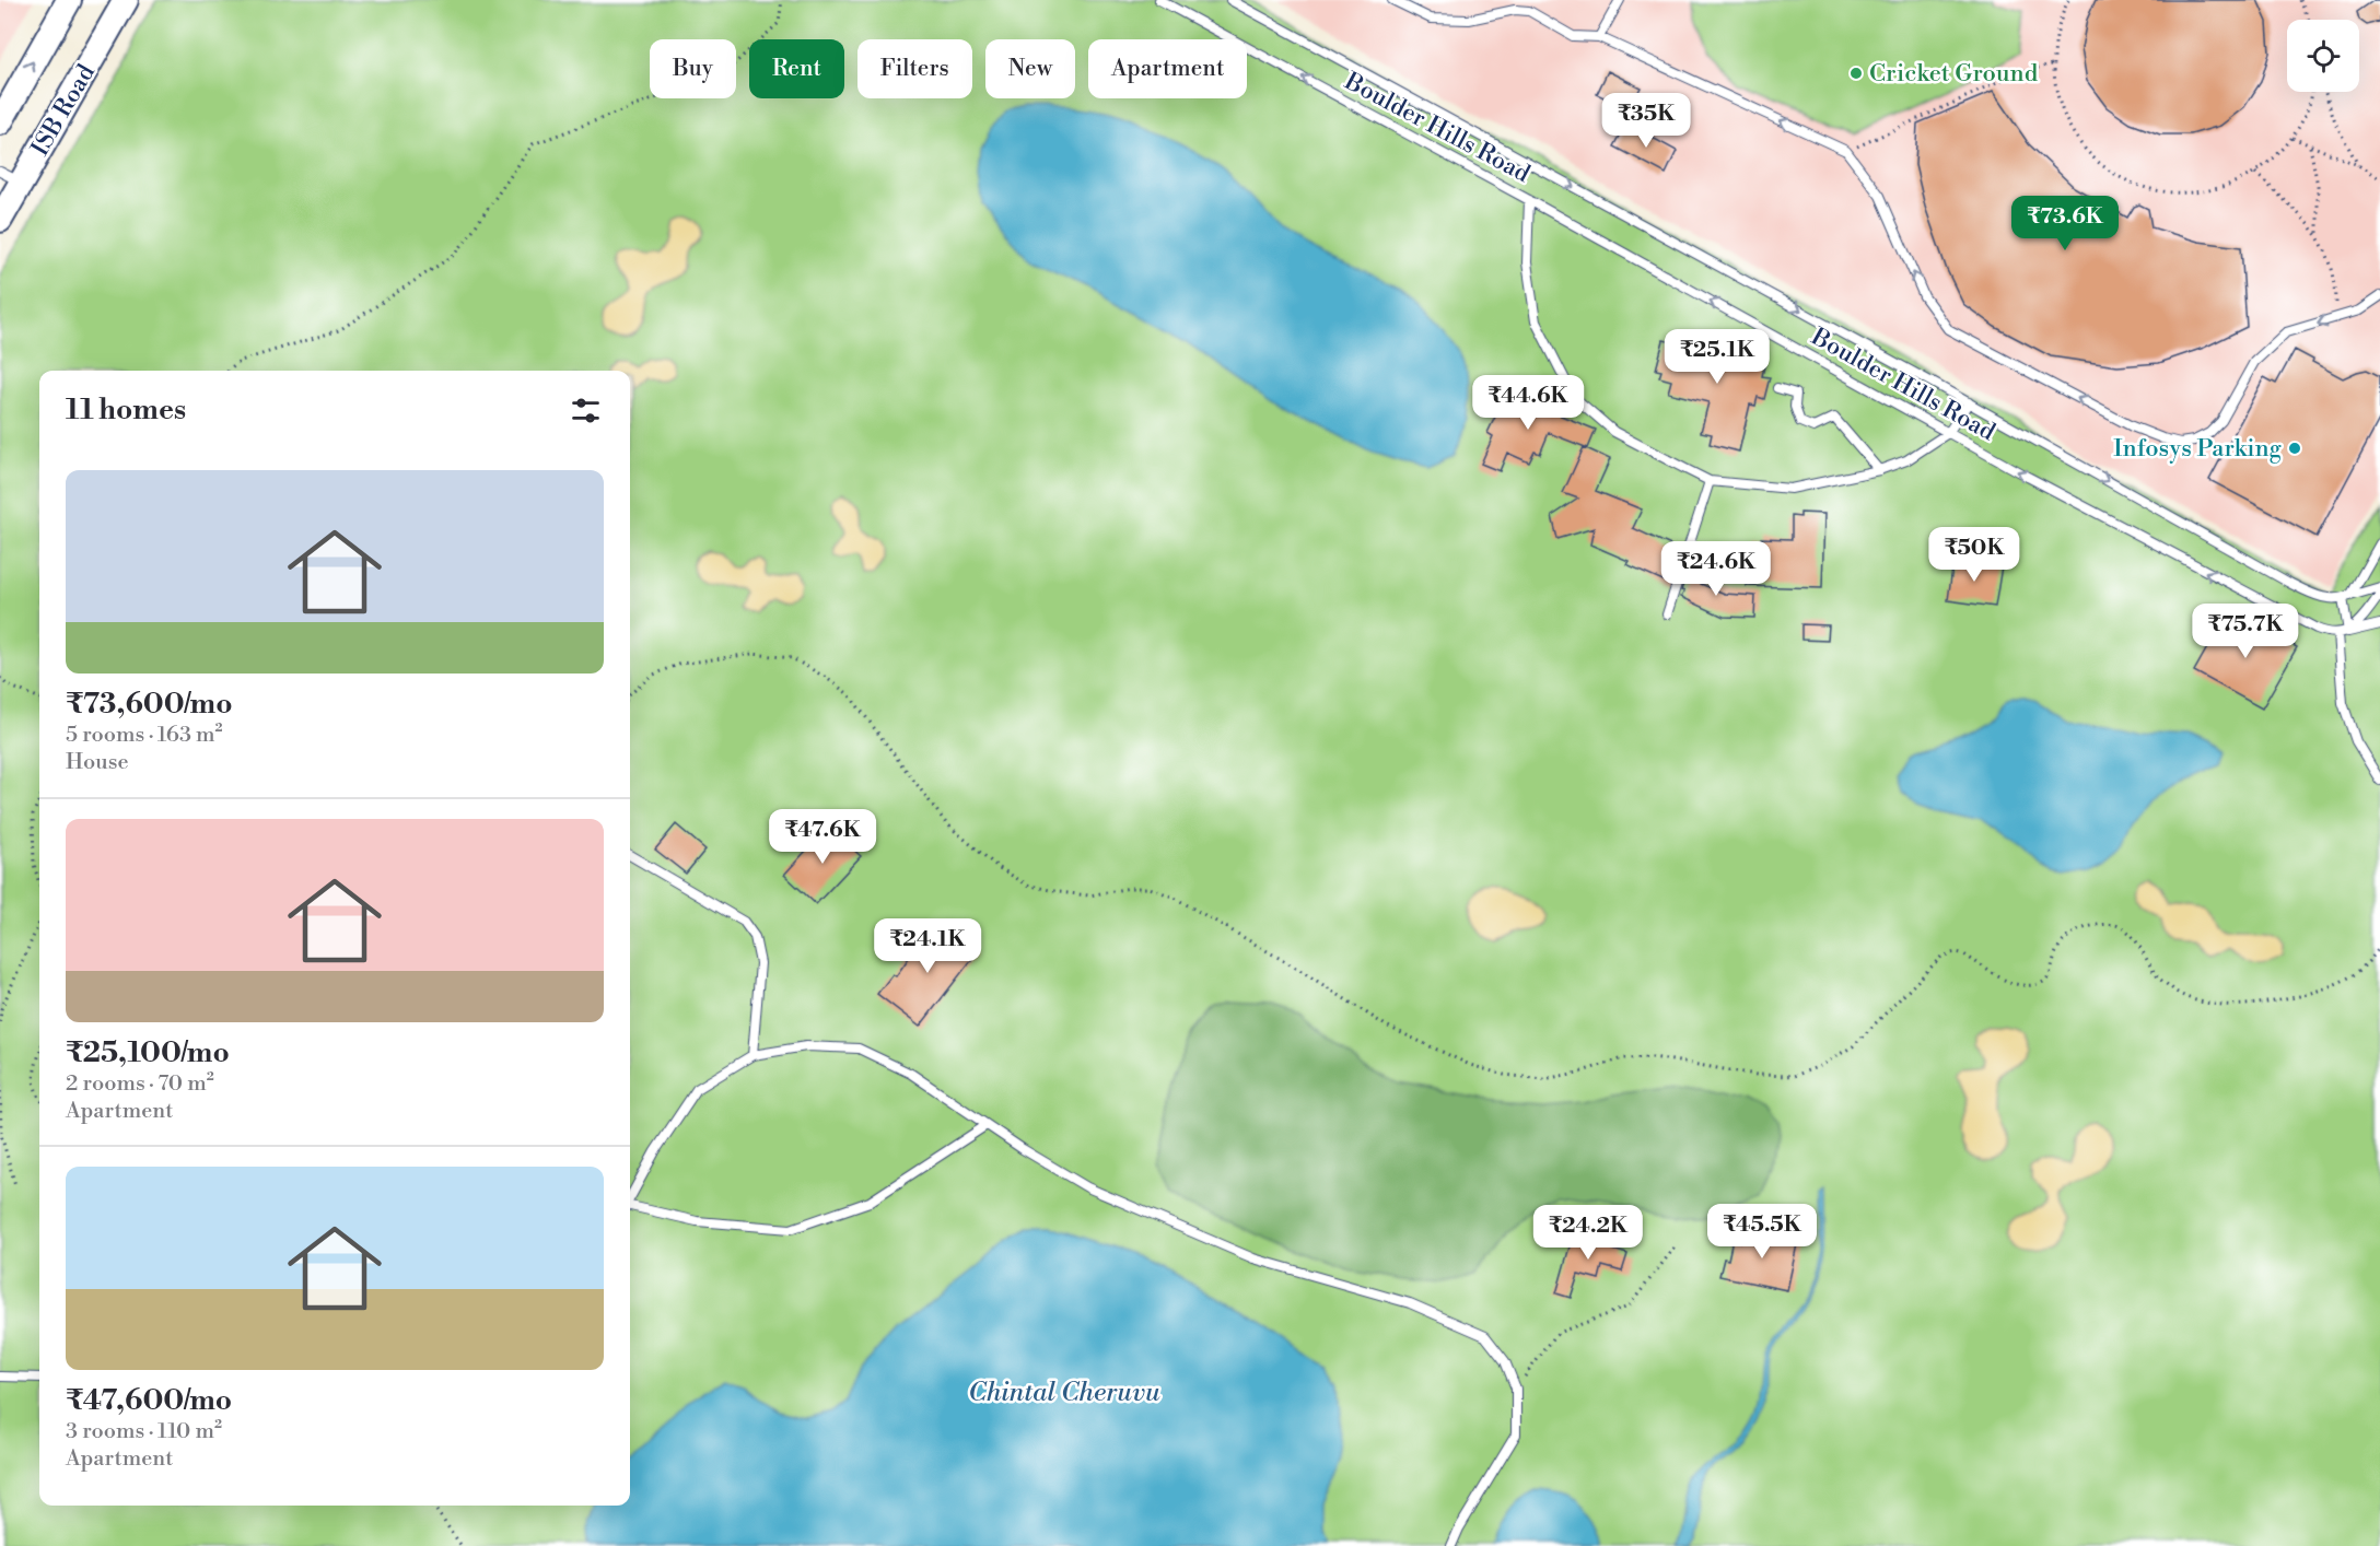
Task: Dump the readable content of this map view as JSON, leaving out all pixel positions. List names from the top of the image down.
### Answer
{
  "streets": {
    "main road": ["ISB Road"],
    "lane": ["Boulder Hills Road"]
  },
  "water": ["Chintal Cheruvu"],
  "places": ["Cricket Ground", "Infosys Parking"],
  "page": {
    "chip": [
      "Buy",
      "Rent",
      "Filters",
      "New",
      "Apartment"
    ],
    "price": [
      "₹35K",
      "₹73.6K",
      "₹25.1K",
      "₹44.6K",
      "₹50K",
      "₹24.6K",
      "₹75.7K",
      "₹47.6K",
      "₹24.1K",
      "₹45.5K",
      "₹24.2K"
    ],
    "heading": "11 homes",
    "list": [
      {
        "name": "₹73,600/mo",
        "note": "5 rooms · 163 m² · House"
      },
      {
        "name": "₹25,100/mo",
        "note": "2 rooms · 70 m² · Apartment"
      },
      {
        "name": "₹47,600/mo",
        "note": "3 rooms · 110 m² · Apartment"
      }
    ]
  }
}
